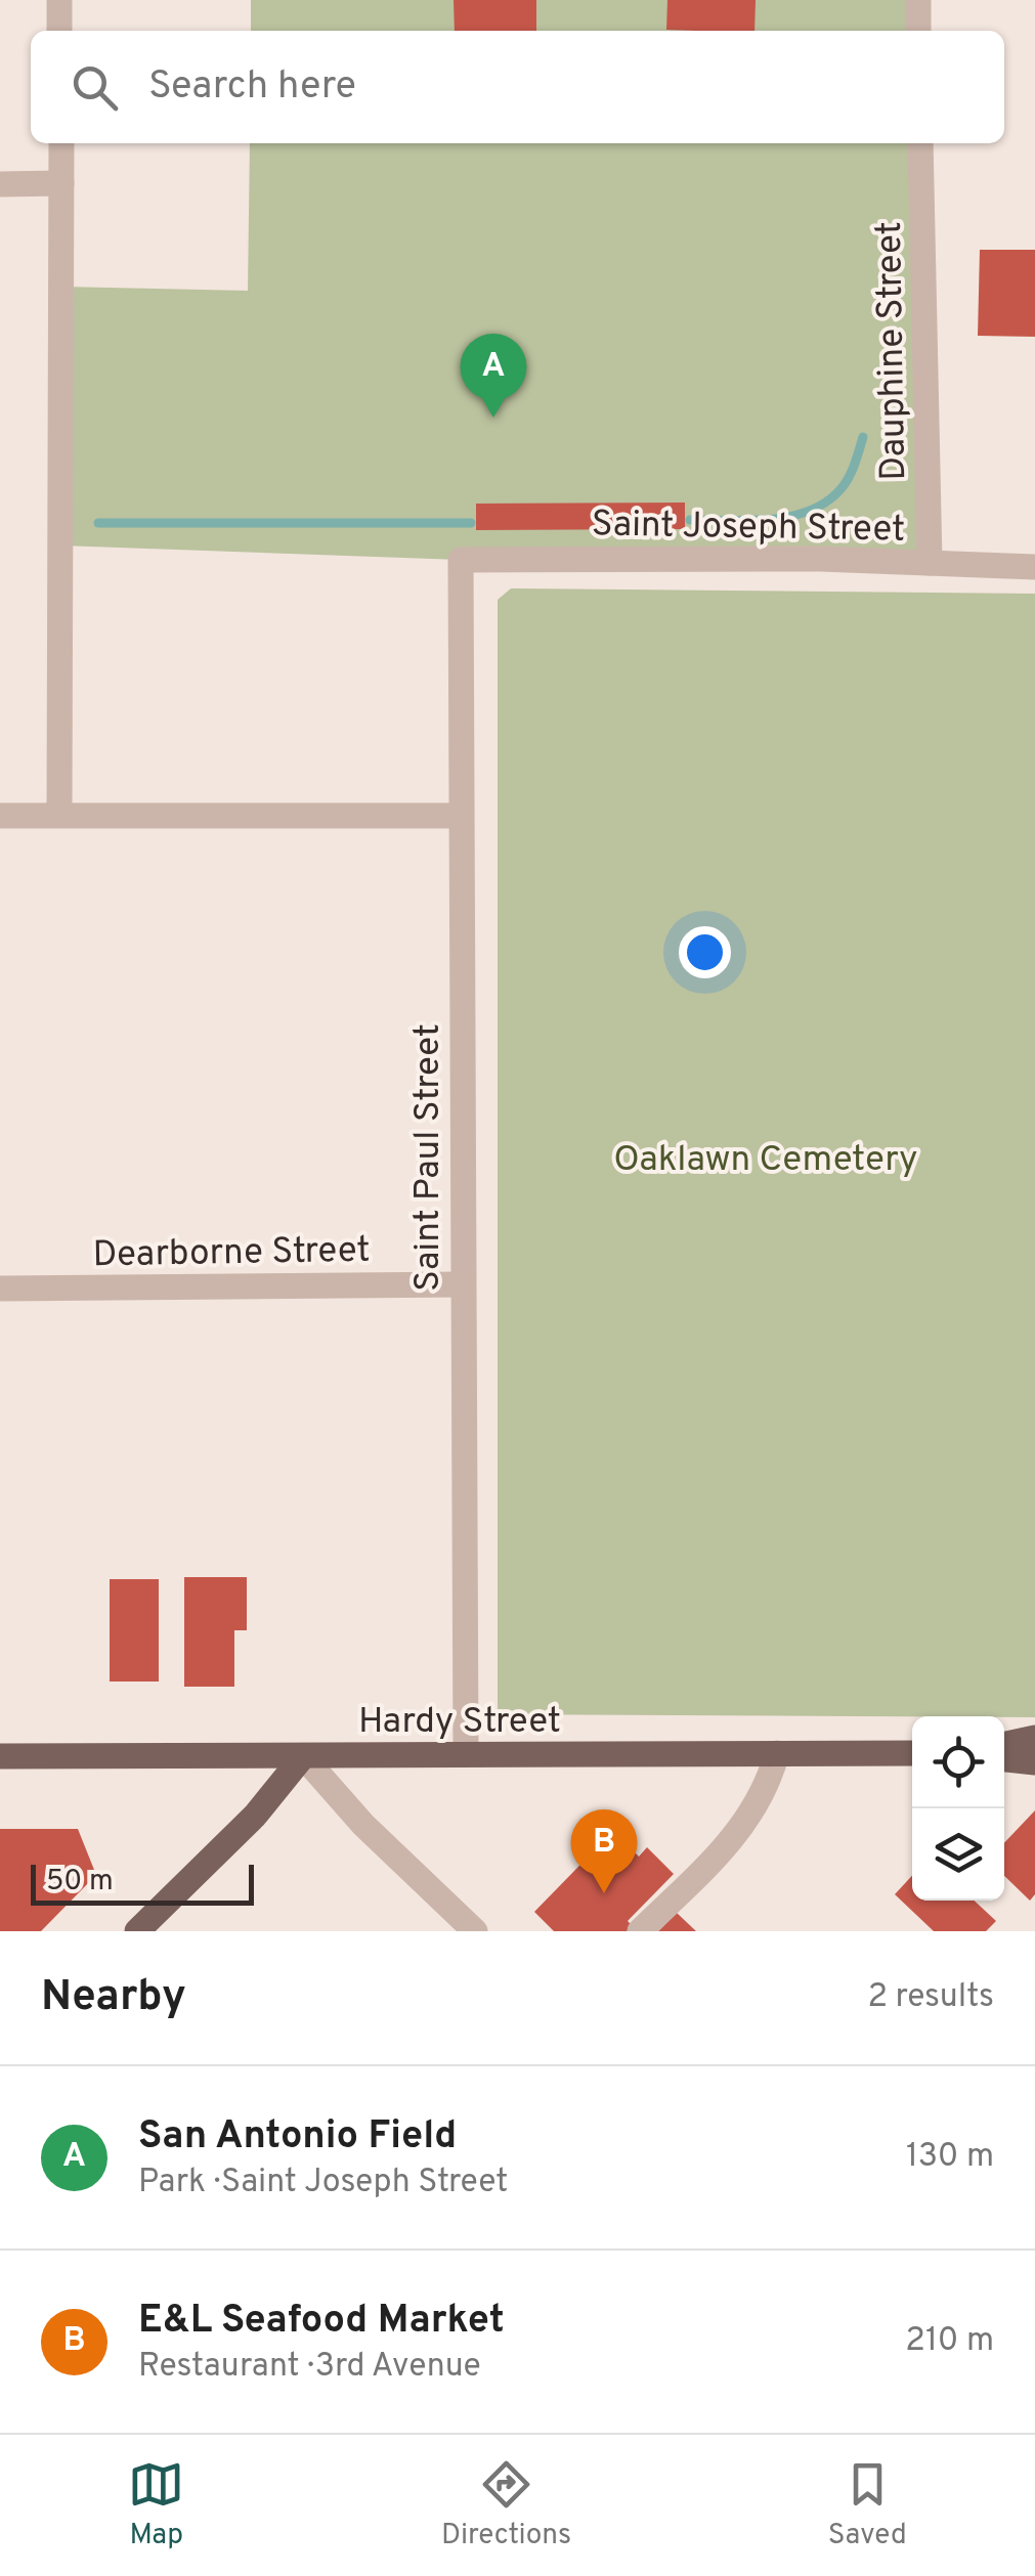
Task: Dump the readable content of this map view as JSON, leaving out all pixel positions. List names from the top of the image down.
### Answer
{
  "streets": {
    "main road": ["Hardy Street"],
    "street": [
      "Dauphine Street",
      "Saint Joseph Street",
      "Saint Paul Street",
      "Dearborne Street"
    ]
  },
  "crossings": [
    ["Dauphine Street", "Saint Joseph Street"],
    ["Saint Joseph Street", "Saint Paul Street"],
    ["Saint Paul Street", "Dearborne Street"],
    ["Saint Paul Street", "Hardy Street"]
  ],
  "parks": ["Oaklawn Cemetery"],
  "scale_bar": "50 m",
  "page": {
    "search": "Search here",
    "pins": ["A", "B"],
    "scale": "50 m",
    "heading": ["Nearby", "2 results"],
    "list": [
      {
        "mark": "A",
        "name": "San Antonio Field",
        "note": "Park · Saint Joseph Street",
        "value": "130 m"
      },
      {
        "mark": "B",
        "name": "E&L Seafood Market",
        "note": "Restaurant · 3rd Avenue",
        "value": "210 m"
      }
    ],
    "nav": ["Map", "Directions", "Saved"]
  }
}
